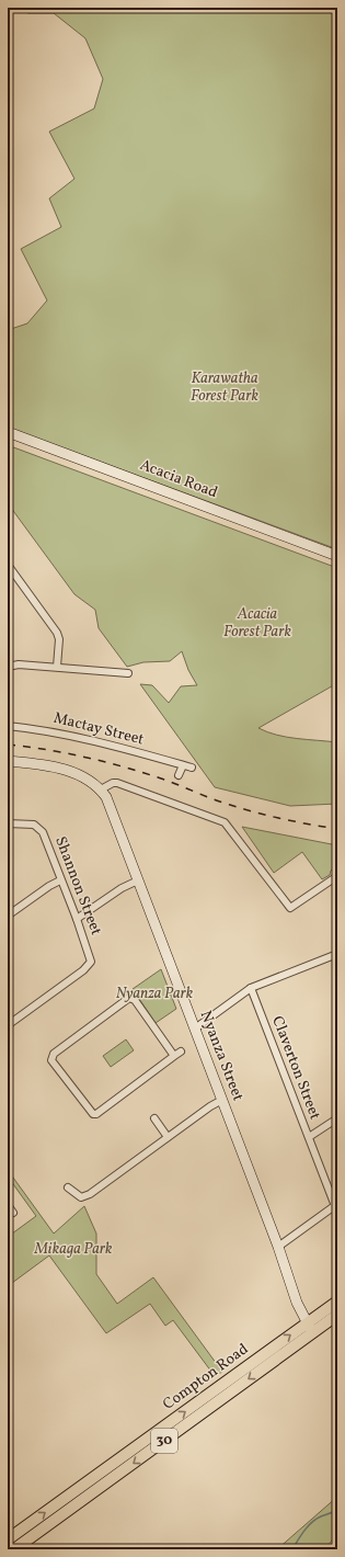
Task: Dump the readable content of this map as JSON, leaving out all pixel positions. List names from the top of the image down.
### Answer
{
  "streets": {
    "main road": ["Compton Road", "30"],
    "street": [
      "Acacia Road",
      "Mactay Street",
      "Shannon Street",
      "Nyanza Street",
      "Claverton Street"
    ]
  },
  "crossings": [
    ["Nyanza Street", "Compton Road"]
  ],
  "parks": [
    "Karawatha Forest Park",
    "Acacia Forest Park",
    "Nyanza Park",
    "Mikaga Park"
  ]
}
